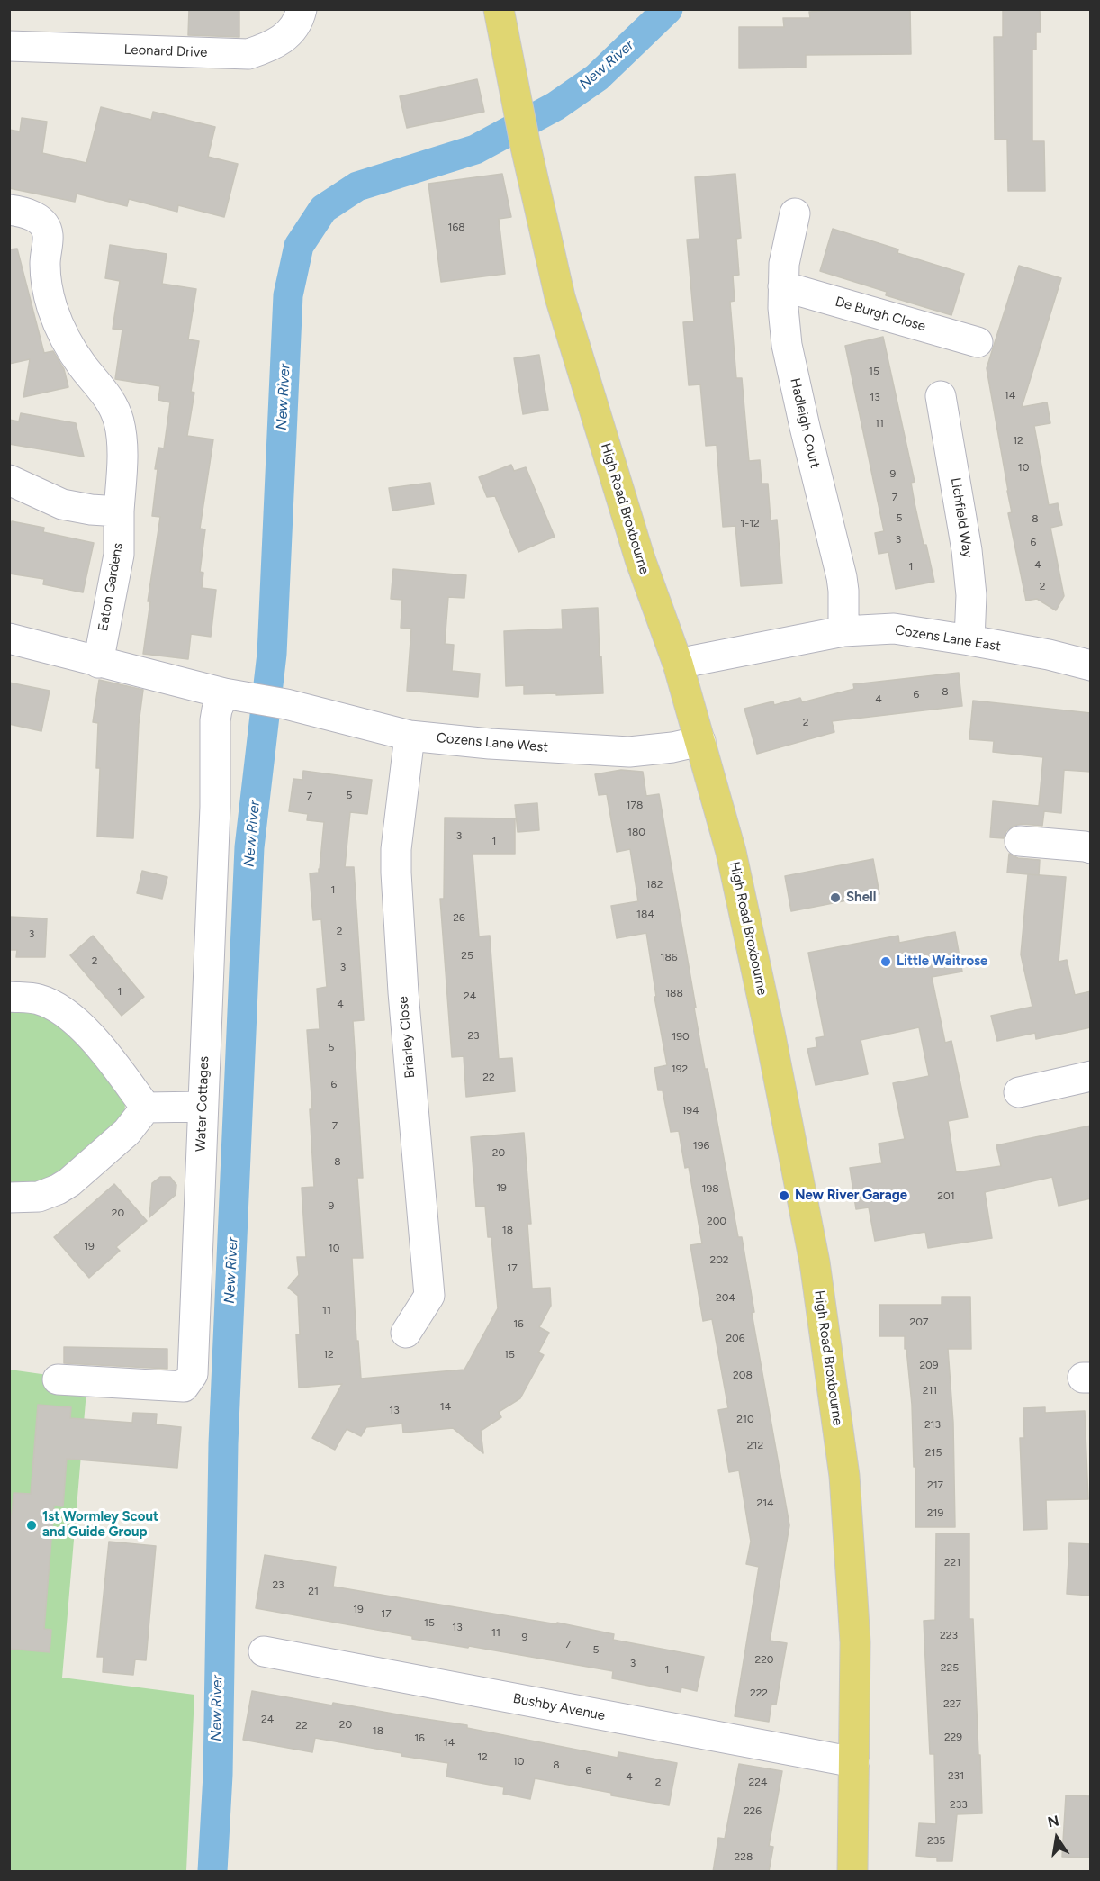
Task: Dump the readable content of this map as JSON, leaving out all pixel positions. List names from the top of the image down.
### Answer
{
  "streets": {
    "main road": ["High Road Broxbourne"],
    "street": [
      "Leonard Drive",
      "De Burgh Close",
      "Hadleigh Court",
      "Lichfield Way",
      "Eaton Gardens",
      "Cozens Lane East",
      "Cozens Lane West",
      "Briarley Close",
      "Water Cottages",
      "Bushby Avenue"
    ]
  },
  "crossings": [
    ["De Burgh Close", "Hadleigh Court"],
    ["Hadleigh Court", "Cozens Lane East"],
    ["High Road Broxbourne", "Cozens Lane East"],
    ["High Road Broxbourne", "Cozens Lane West"],
    ["High Road Broxbourne", "Bushby Avenue"],
    ["Lichfield Way", "Cozens Lane East"],
    ["Cozens Lane West", "Briarley Close"],
    ["Cozens Lane West", "Water Cottages"]
  ],
  "water": ["New River"],
  "places": [
    "Shell",
    "Little Waitrose",
    "New River Garage",
    "1st Wormley Scout and Guide Group"
  ],
  "house_numbers": [
    "168",
    "15",
    "14",
    "13",
    "11",
    "12",
    "10",
    "9",
    "7",
    "5",
    "8",
    "1-12",
    "3",
    "6",
    "4",
    "1",
    "2",
    "8",
    "6",
    "4",
    "2",
    "5",
    "7",
    "178",
    "180",
    "3",
    "1",
    "182",
    "1",
    "184",
    "26",
    "2",
    "3",
    "25",
    "186",
    "2",
    "3",
    "1",
    "188",
    "24",
    "4",
    "23",
    "190",
    "5",
    "192",
    "22",
    "6",
    "194",
    "7",
    "196",
    "20",
    "8",
    "19",
    "198",
    "201",
    "9",
    "20",
    "200",
    "18",
    "19",
    "10",
    "202",
    "17",
    "204",
    "11",
    "207",
    "16",
    "206",
    "12",
    "15",
    "209",
    "208",
    "211",
    "14",
    "13",
    "210",
    "213",
    "212",
    "215",
    "217",
    "214",
    "219",
    "221",
    "23",
    "21",
    "19",
    "17",
    "15",
    "13",
    "11",
    "223",
    "9",
    "7",
    "5",
    "220",
    "3",
    "225",
    "1",
    "222",
    "227",
    "24",
    "20",
    "22",
    "18",
    "229",
    "16",
    "14",
    "12",
    "10",
    "8",
    "6",
    "231",
    "4",
    "2",
    "224",
    "233",
    "226",
    "235",
    "228"
  ],
  "north": "top"
}
